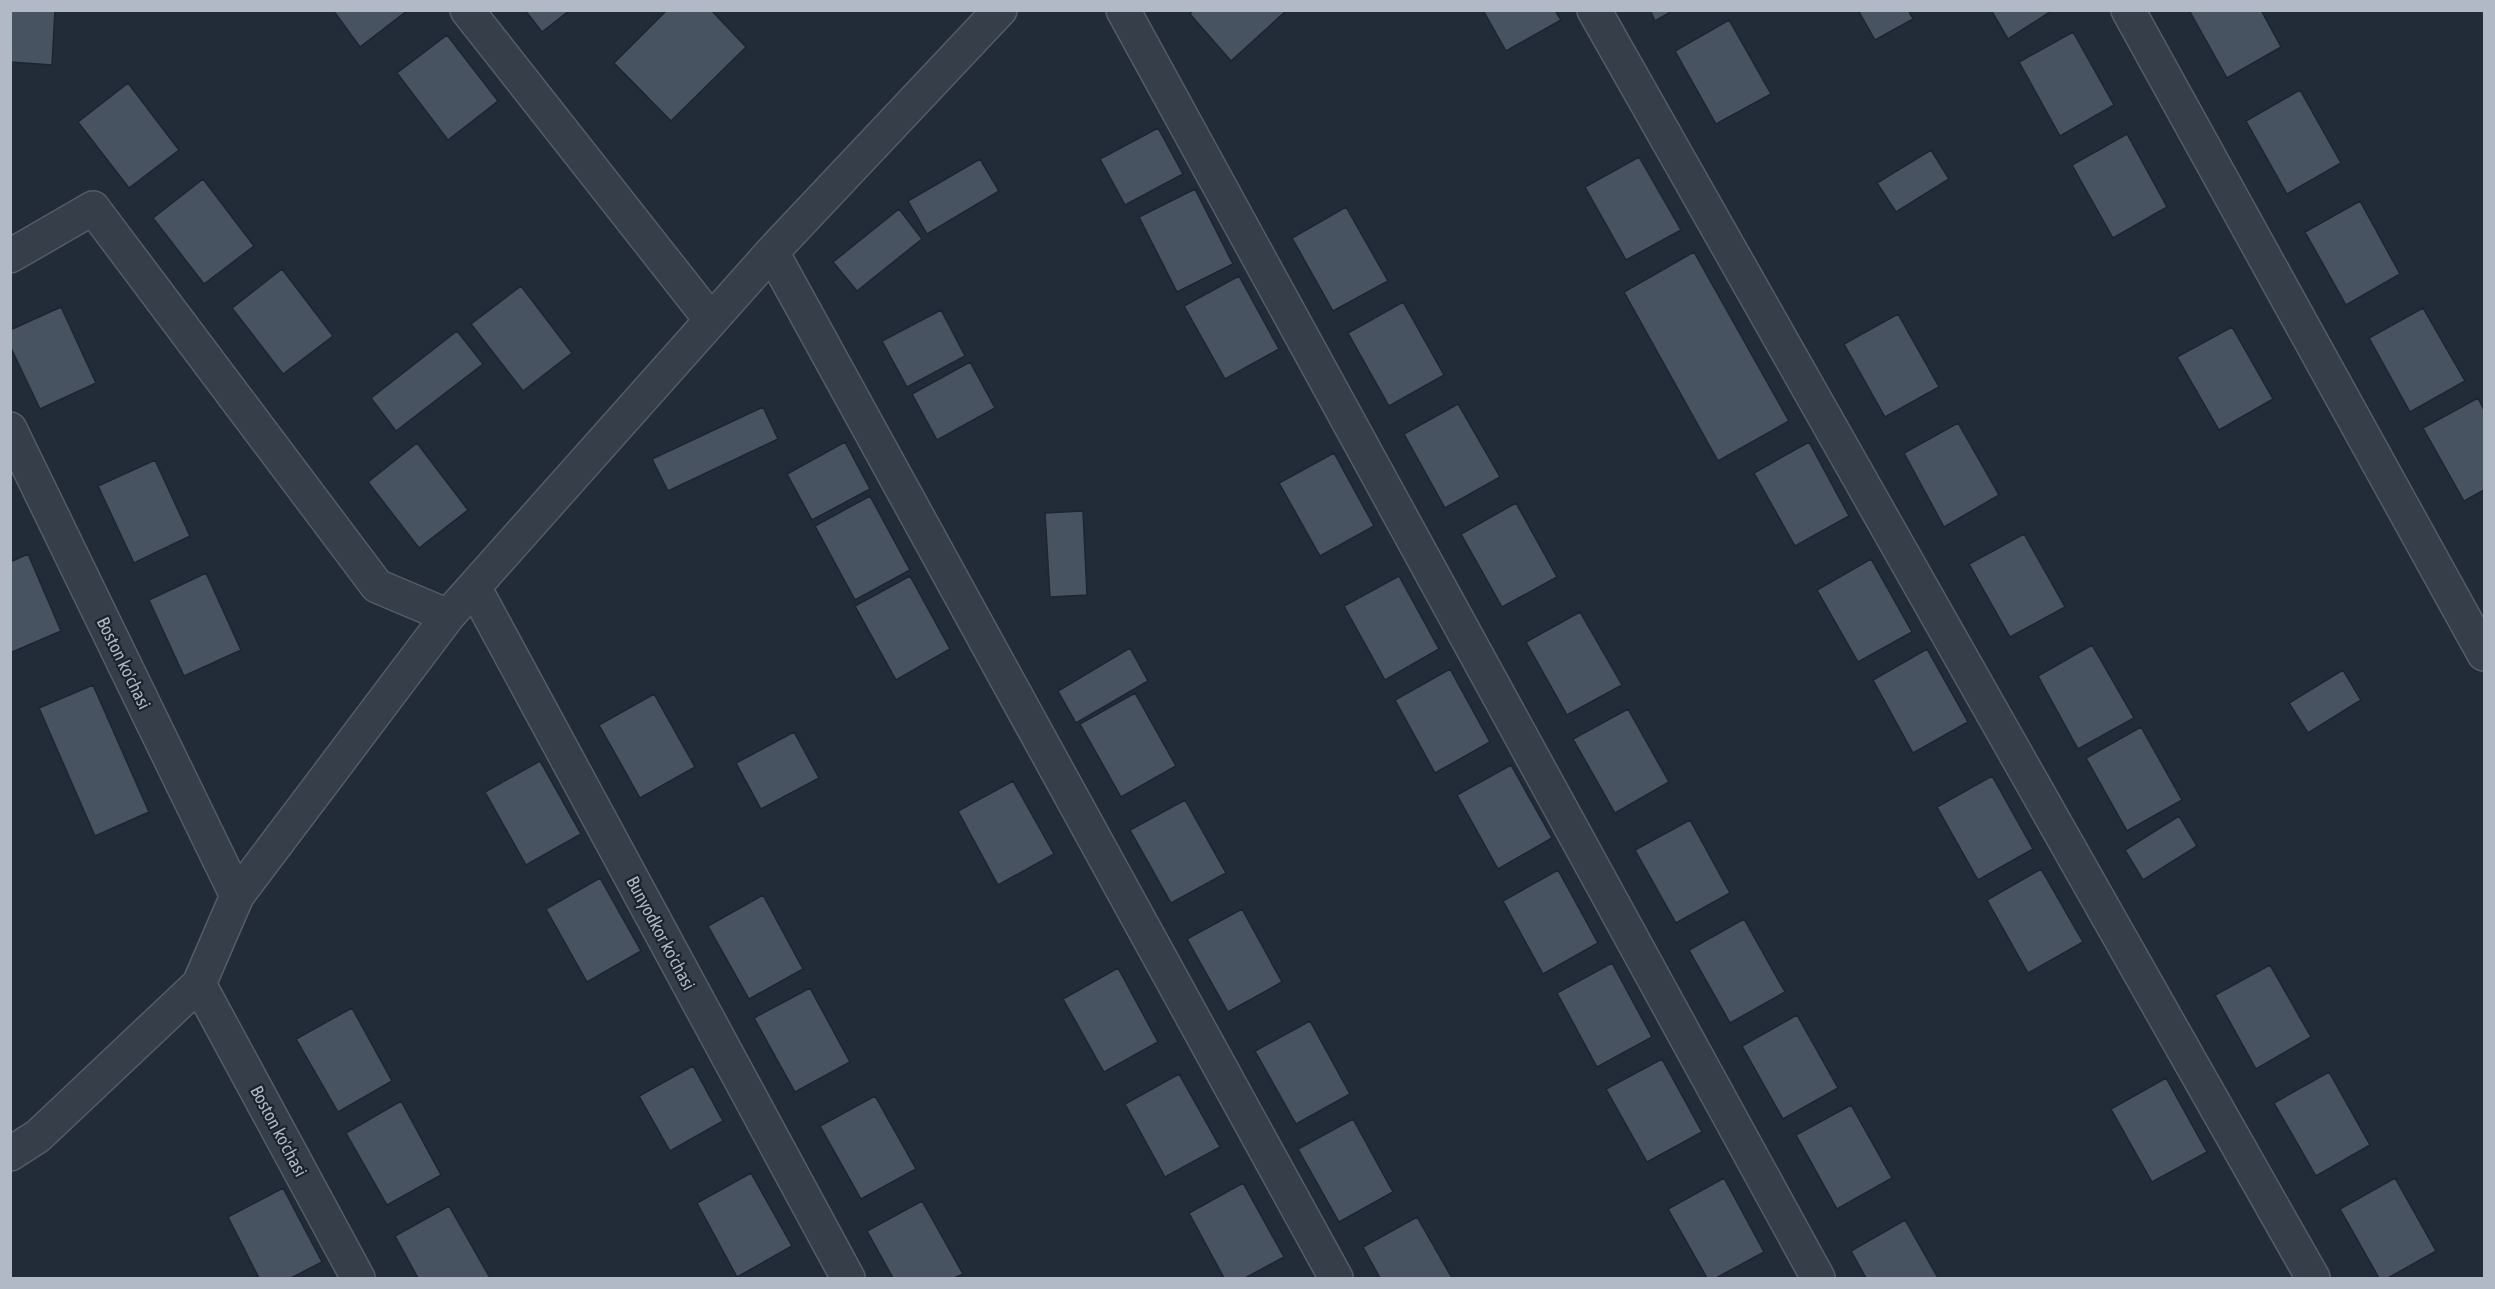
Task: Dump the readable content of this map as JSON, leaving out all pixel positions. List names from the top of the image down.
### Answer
{
  "streets": {
    "street": ["Boston ko'chasi", "Bunyodkor ko'chasi"]
  }
}
